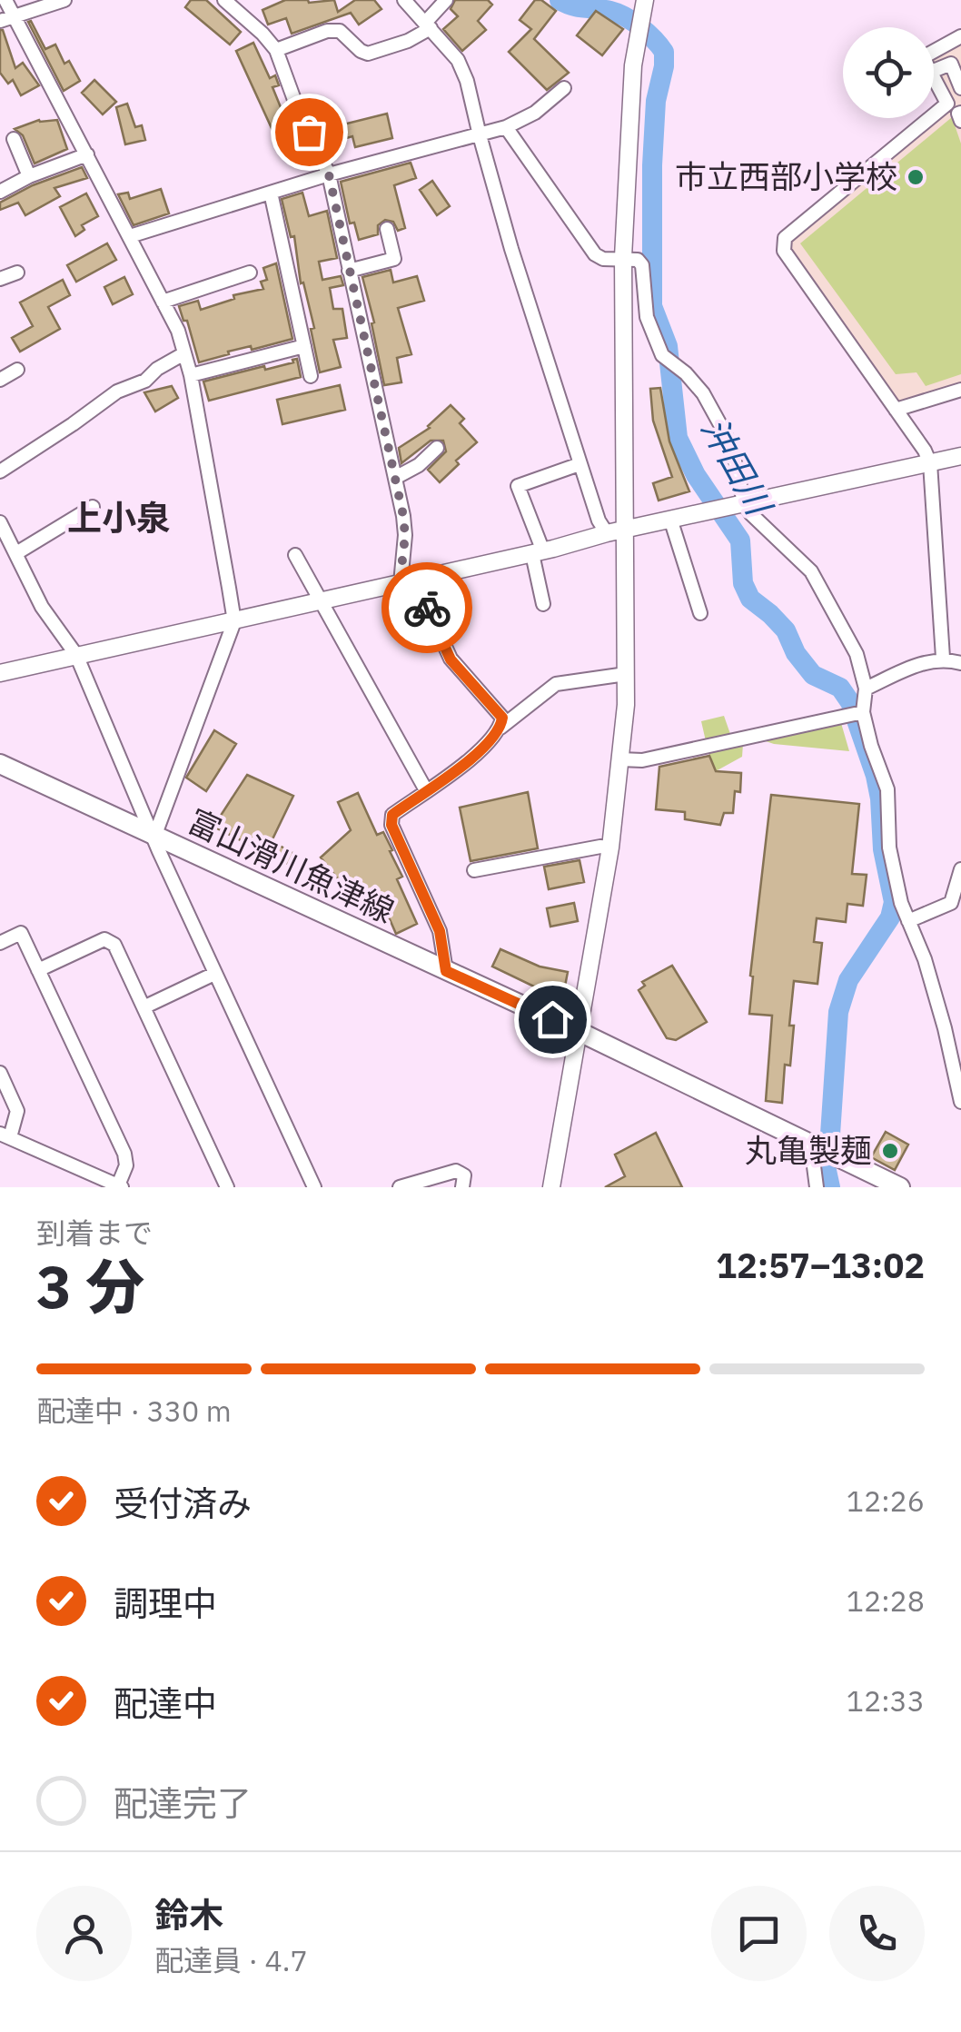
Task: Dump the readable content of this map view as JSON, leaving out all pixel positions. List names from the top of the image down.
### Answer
{
  "streets": {
    "main road": ["富山滑川魚津線"]
  },
  "districts": ["上小泉"],
  "water": ["沖田川"],
  "places": ["市立西部小学校", "丸亀製麺"],
  "page": {
    "heading": ["3 分", "到着まで", "12:57–13:02"],
    "panel": ["鈴木", "配達員 · 4.7"],
    "bar": "配達中 · 330 m",
    "list": [
      ["受付済み", "12:26"],
      ["調理中", "12:28"],
      ["配達中", "12:33"],
      "配達完了"
    ]
  }
}
